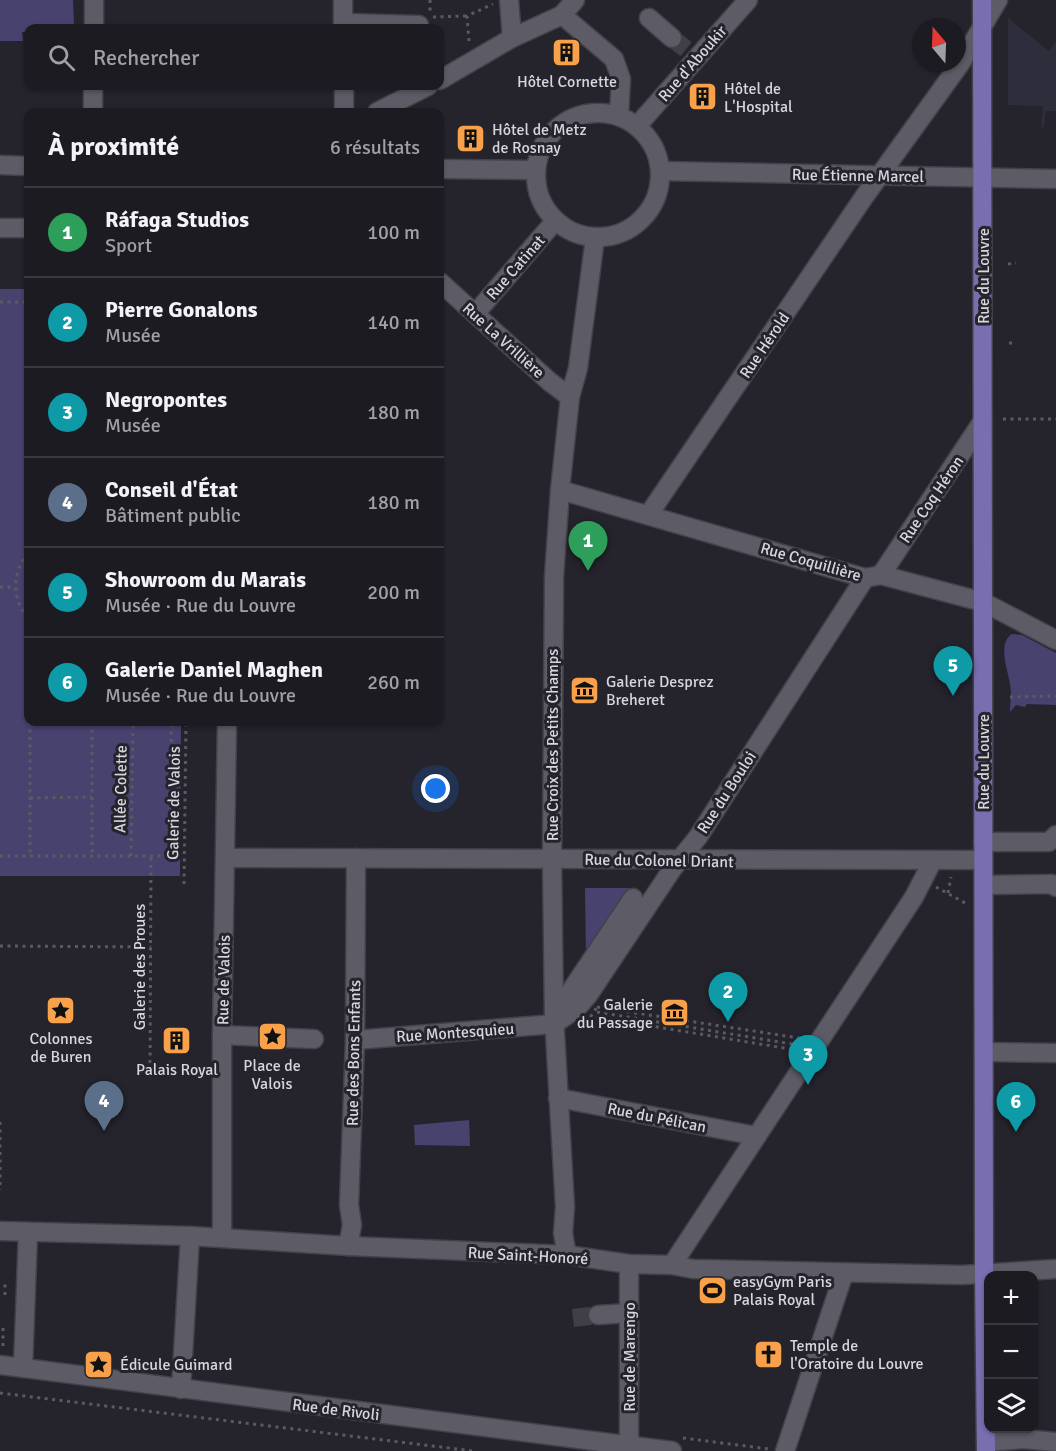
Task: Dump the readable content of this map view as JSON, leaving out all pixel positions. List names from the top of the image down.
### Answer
{
  "streets": {
    "main road": ["Rue du Louvre"],
    "street": [
      "Rue d'Aboukir",
      "Rue Étienne Marcel",
      "Rue Catinat",
      "Rue La Vrillière",
      "Rue Hérold",
      "Rue Coq Héron",
      "Rue Coquillière",
      "Rue Croix des Petits Champs",
      "Rue du Bouloi",
      "Rue du Colonel Driant",
      "Rue de Valois",
      "Rue Montesquieu",
      "Rue des Bons Enfants",
      "Rue du Pélican",
      "Rue Saint-Honoré",
      "Rue de Marengo",
      "Rue de Rivoli"
    ],
    "path": ["Allée Colette", "Galerie de Valois", "Galerie des Proues"]
  },
  "crossings": [
    ["Rue d'Aboukir", "Rue Étienne Marcel"],
    ["Rue d'Aboukir", "Rue Catinat"],
    ["Rue d'Aboukir", "Rue Croix des Petits Champs"],
    ["Rue Étienne Marcel", "Rue Catinat"],
    ["Rue Étienne Marcel", "Rue du Louvre"],
    ["Rue Étienne Marcel", "Rue Hérold"],
    ["Rue Étienne Marcel", "Rue Croix des Petits Champs"],
    ["Rue Catinat", "Rue La Vrillière"],
    ["Rue Catinat", "Rue Croix des Petits Champs"],
    ["Rue du Louvre", "Rue Hérold"],
    ["Rue du Louvre", "Rue Coq Héron"],
    ["Rue du Louvre", "Rue Coquillière"],
    ["Rue du Louvre", "Rue du Colonel Driant"],
    ["Rue La Vrillière", "Rue Croix des Petits Champs"],
    ["Rue Hérold", "Rue Coquillière"],
    ["Rue Coq Héron", "Rue Coquillière"],
    ["Rue Coq Héron", "Rue du Bouloi"],
    ["Rue Coquillière", "Rue Croix des Petits Champs"],
    ["Rue Coquillière", "Rue du Bouloi"],
    ["Rue Croix des Petits Champs", "Rue du Bouloi"],
    ["Rue Croix des Petits Champs", "Rue du Colonel Driant"],
    ["Rue Croix des Petits Champs", "Rue Montesquieu"],
    ["Rue Croix des Petits Champs", "Rue du Pélican"],
    ["Rue Croix des Petits Champs", "Rue Saint-Honoré"],
    ["Rue du Bouloi", "Rue du Colonel Driant"],
    ["Rue du Bouloi", "Rue Montesquieu"],
    ["Rue du Colonel Driant", "Rue de Valois"],
    ["Rue du Colonel Driant", "Rue des Bons Enfants"],
    ["Rue de Valois", "Rue Saint-Honoré"],
    ["Rue Montesquieu", "Rue des Bons Enfants"],
    ["Rue des Bons Enfants", "Rue Saint-Honoré"],
    ["Rue Saint-Honoré", "Rue de Marengo"],
    ["Rue de Marengo", "Rue de Rivoli"]
  ],
  "places": {
    "building": [
      "Hôtel Cornette",
      "Hôtel de L'Hospital",
      "Hôtel de Metz de Rosnay",
      "Palais Royal"
    ],
    "museum": ["Galerie Desprez Breheret", "Galerie du Passage"],
    "place": ["Colonnes de Buren", "Place de Valois", "Édicule Guimard"],
    "sports": ["easyGym Paris Palais Royal"],
    "church": ["Temple de l'Oratoire du Louvre"]
  },
  "north": "top",
  "page": {
    "search": "Rechercher",
    "heading": ["À proximité", "6 résultats"],
    "list": [
      {
        "mark": "1",
        "name": "Ráfaga Studios",
        "note": "Sport",
        "value": "100 m"
      },
      {
        "mark": "2",
        "name": "Pierre Gonalons",
        "note": "Musée",
        "value": "140 m"
      },
      {
        "mark": "3",
        "name": "Negropontes",
        "note": "Musée",
        "value": "180 m"
      },
      {
        "mark": "4",
        "name": "Conseil d'État",
        "note": "Bâtiment public",
        "value": "180 m"
      },
      {
        "mark": "5",
        "name": "Showroom du Marais",
        "note": "Musée · Rue du Louvre",
        "value": "200 m"
      },
      {
        "mark": "6",
        "name": "Galerie Daniel Maghen",
        "note": "Musée · Rue du Louvre",
        "value": "260 m"
      }
    ],
    "pins": [
      "1",
      "5",
      "2",
      "3",
      "4",
      "6"
    ],
    "map_buttons": ["+", "−"]
  }
}
